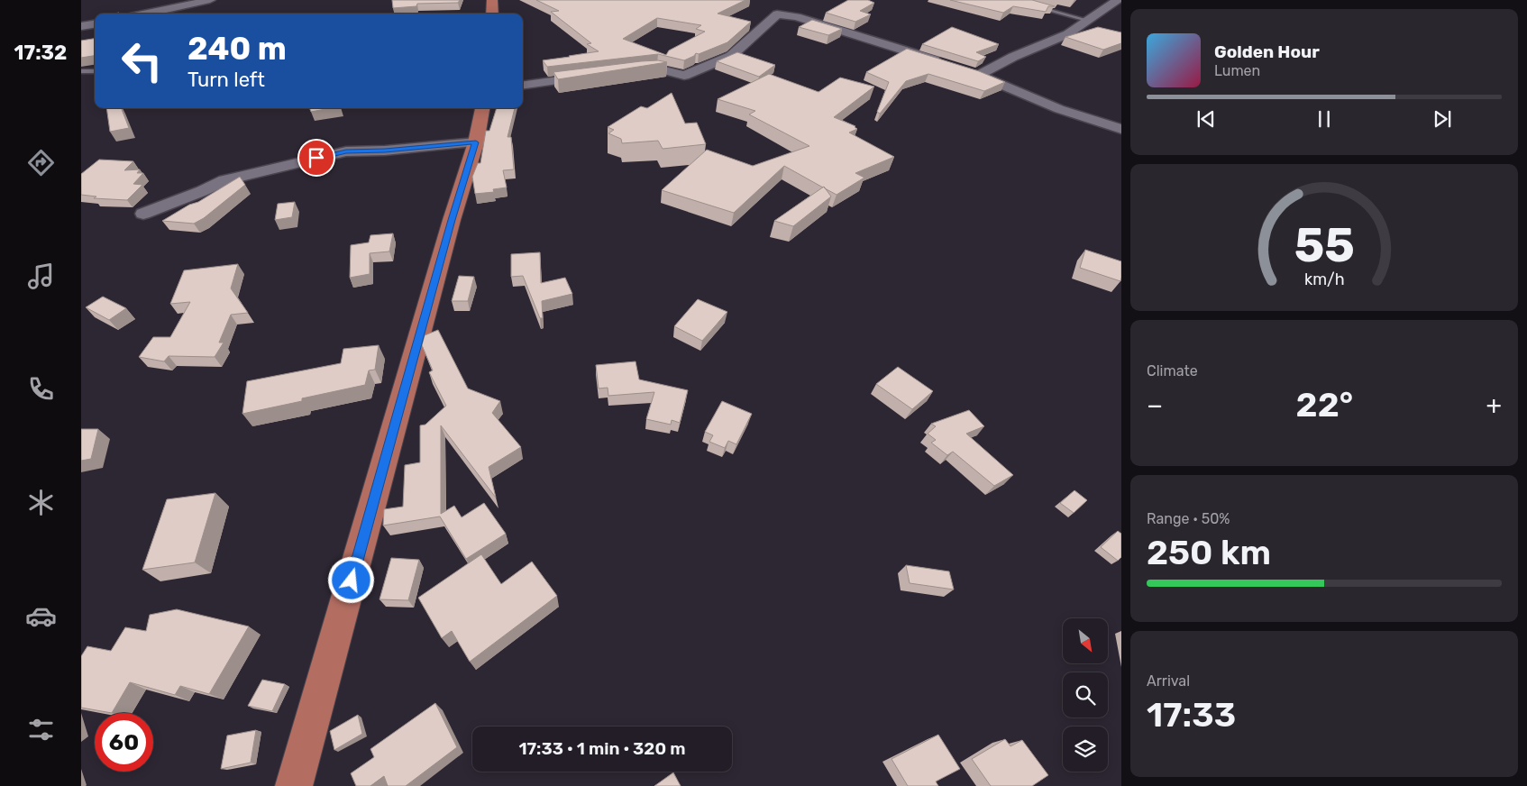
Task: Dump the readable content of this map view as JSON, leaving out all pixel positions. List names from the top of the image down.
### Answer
{
  "north": "bottom right",
  "page": {
    "tabs": "17:32",
    "turn": ["240 m", "Turn left"],
    "song": ["Golden Hour", "Lumen"],
    "tile": [
      "Climate",
      ["Range · 50%", "250 km"],
      ["Arrival", "17:33"]
    ],
    "heat": ["−", "22°", "+"],
    "limit": "60",
    "trip": "17:33 · 1 min · 320 m",
    "gauge": ["55", "km/h"]
  }
}
